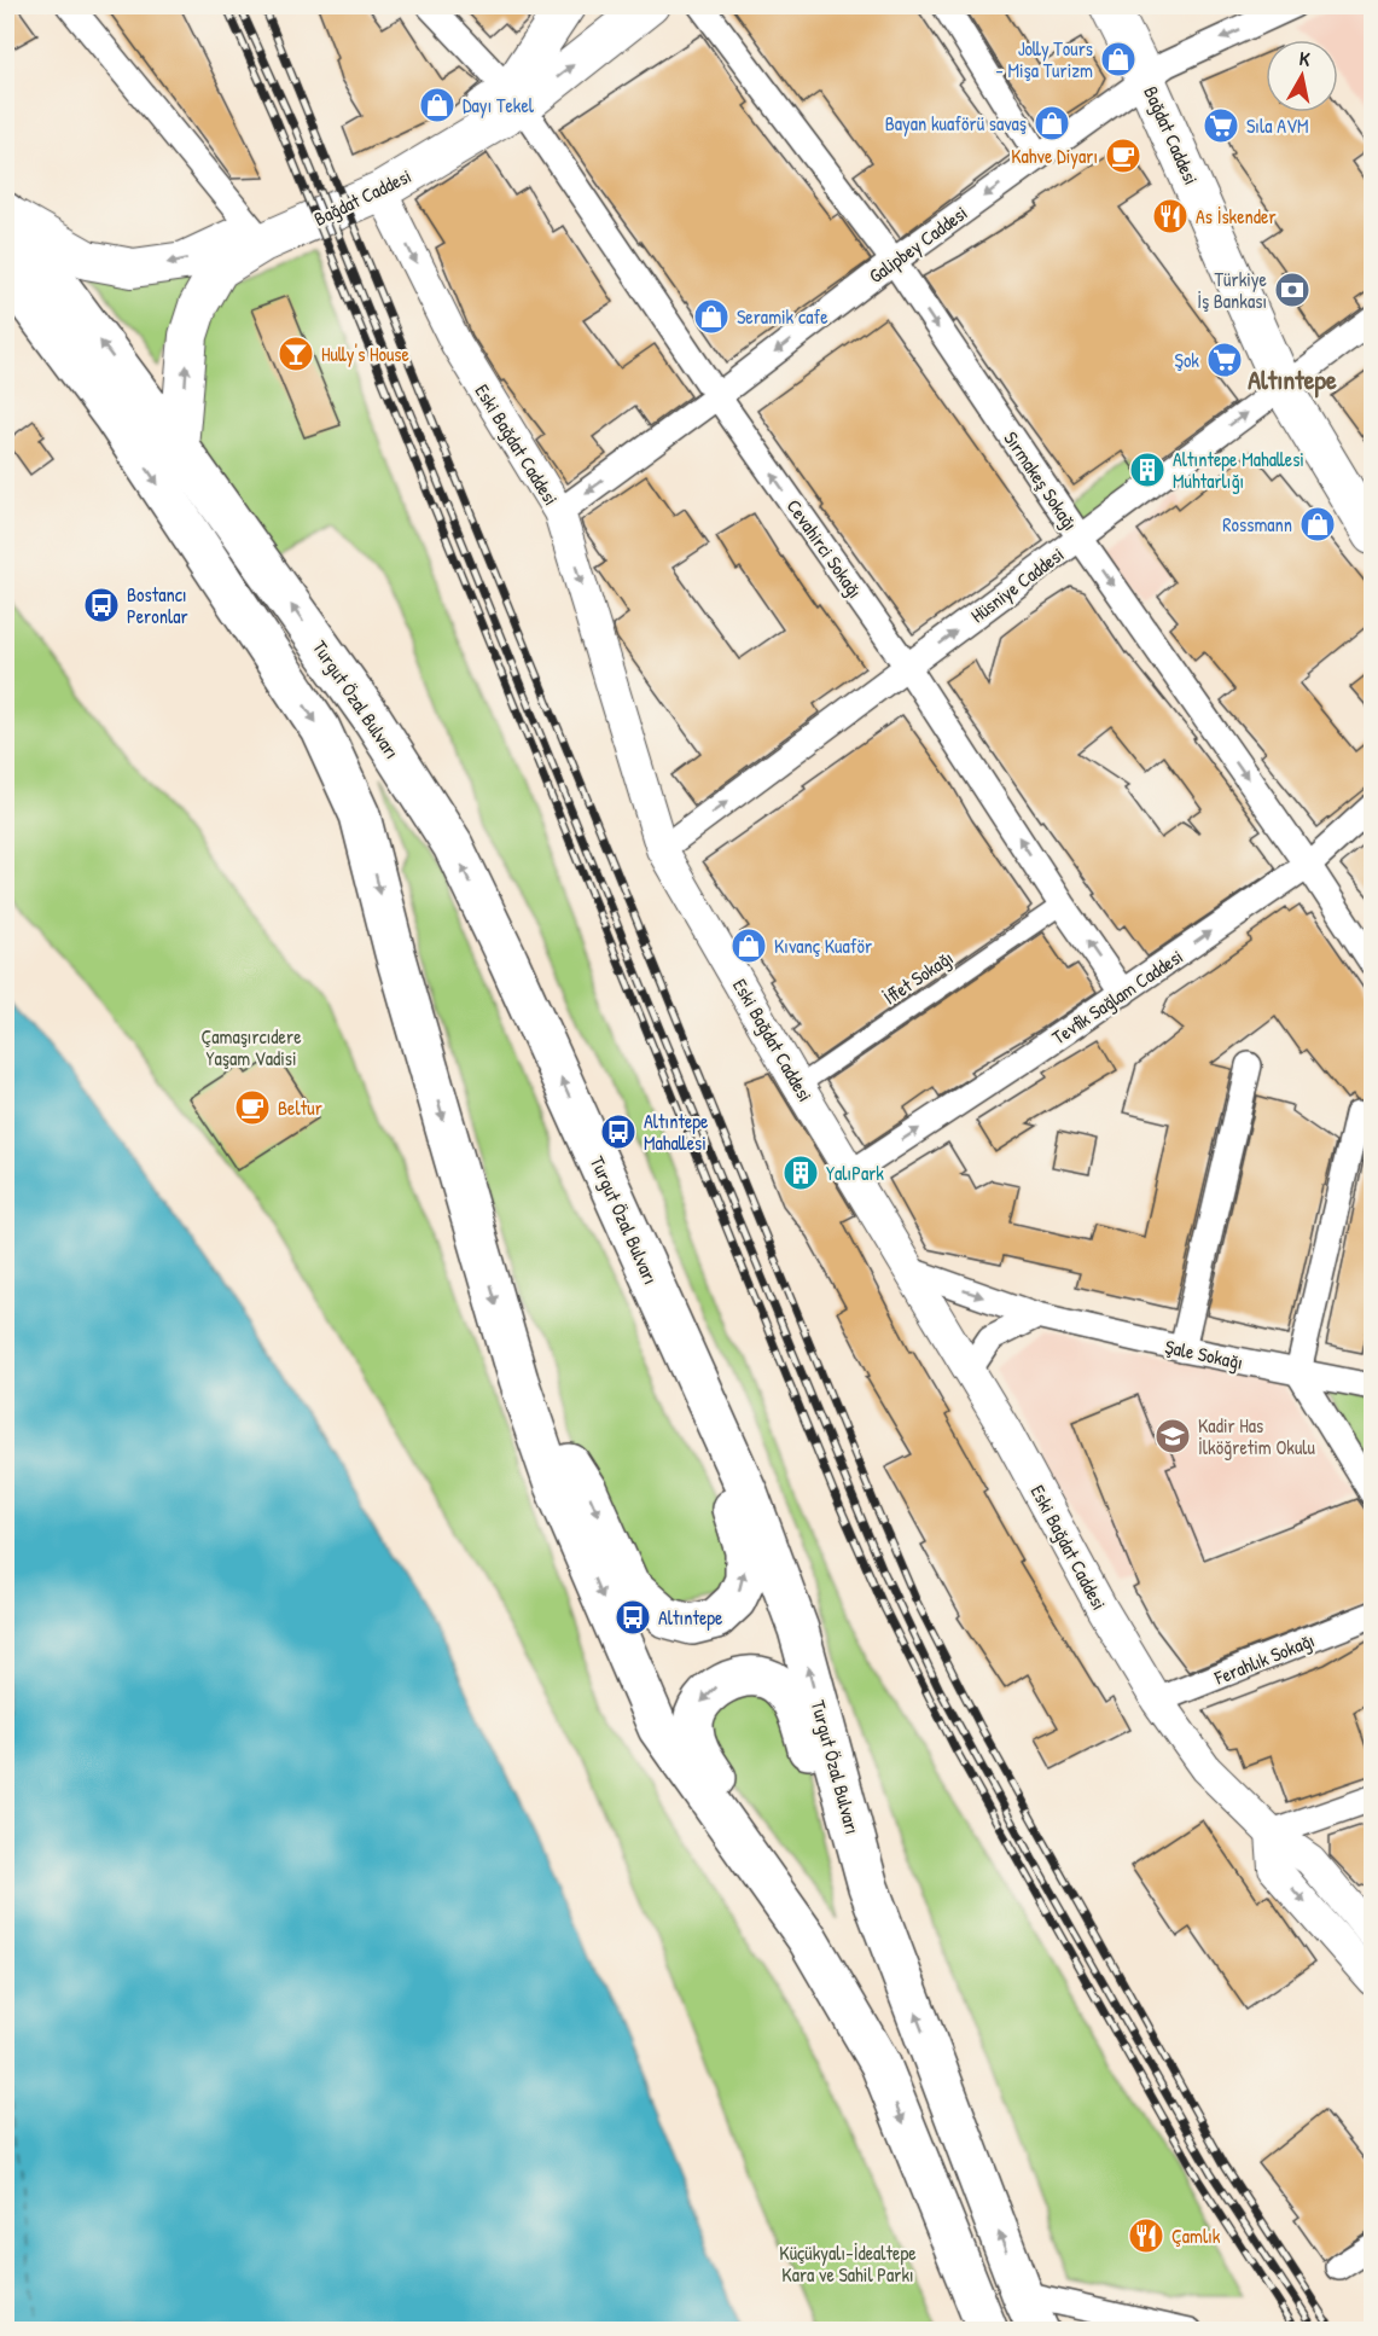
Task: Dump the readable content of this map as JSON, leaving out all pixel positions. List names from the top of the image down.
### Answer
{
  "streets": {
    "highway": ["Turgut Özal Bulvarı"],
    "main road": ["Bağdat Caddesi"],
    "street": [
      "Galipbey Caddesi",
      "Eski Bağdat Caddesi",
      "Sırmakeş Sokağı",
      "Cevahirci Sokağı",
      "Hüsniye Caddesi",
      "İffet Sokağı",
      "Tevfik Sağlam Caddesi",
      "Şale Sokağı",
      "Ferahlık Sokağı"
    ]
  },
  "crossings": [
    ["Bağdat Caddesi", "Galipbey Caddesi"],
    ["Bağdat Caddesi", "Eski Bağdat Caddesi"],
    ["Bağdat Caddesi", "Cevahirci Sokağı"],
    ["Bağdat Caddesi", "Hüsniye Caddesi"],
    ["Bağdat Caddesi", "Turgut Özal Bulvarı"],
    ["Galipbey Caddesi", "Eski Bağdat Caddesi"],
    ["Galipbey Caddesi", "Sırmakeş Sokağı"],
    ["Galipbey Caddesi", "Cevahirci Sokağı"],
    ["Eski Bağdat Caddesi", "Hüsniye Caddesi"],
    ["Eski Bağdat Caddesi", "İffet Sokağı"],
    ["Eski Bağdat Caddesi", "Tevfik Sağlam Caddesi"],
    ["Eski Bağdat Caddesi", "Şale Sokağı"],
    ["Eski Bağdat Caddesi", "Ferahlık Sokağı"],
    ["Sırmakeş Sokağı", "Hüsniye Caddesi"],
    ["Sırmakeş Sokağı", "Tevfik Sağlam Caddesi"],
    ["Cevahirci Sokağı", "Hüsniye Caddesi"],
    ["Cevahirci Sokağı", "İffet Sokağı"],
    ["Cevahirci Sokağı", "Tevfik Sağlam Caddesi"]
  ],
  "one_way": [
    "Galipbey Caddesi",
    "Eski Bağdat Caddesi",
    "Sırmakeş Sokağı",
    "Cevahirci Sokağı",
    "Hüsniye Caddesi",
    "Tevfik Sağlam Caddesi"
  ],
  "districts": ["Altıntepe"],
  "parks": ["Çamaşırcıdere Yaşam Vadisi", "Küçükyalı-İdealtepe Kara ve Sahil Parkı"],
  "places": {
    "shop": [
      "Jolly Tours - Mişa Turizm",
      "Dayı Tekel",
      "Bayan kuaförü savaş",
      "Seramik cafe",
      "Rossmann",
      "Kıvanç Kuaför"
    ],
    "supermarket": ["Sıla AVM", "Şok"],
    "cafe": ["Kahve Diyarı", "Beltur"],
    "restaurant": ["As İskender", "Çamlık"],
    "bank": ["Türkiye İş Bankası"],
    "bar": ["Hully's House"],
    "building": ["Altıntepe Mahallesi Muhtarlığı", "YalıPark"],
    "bus stop": ["Bostancı Peronlar", "Altıntepe Mahallesi", "Altıntepe"],
    "school or university": ["Kadir Has İlköğretim Okulu"]
  },
  "north": "top"
}
